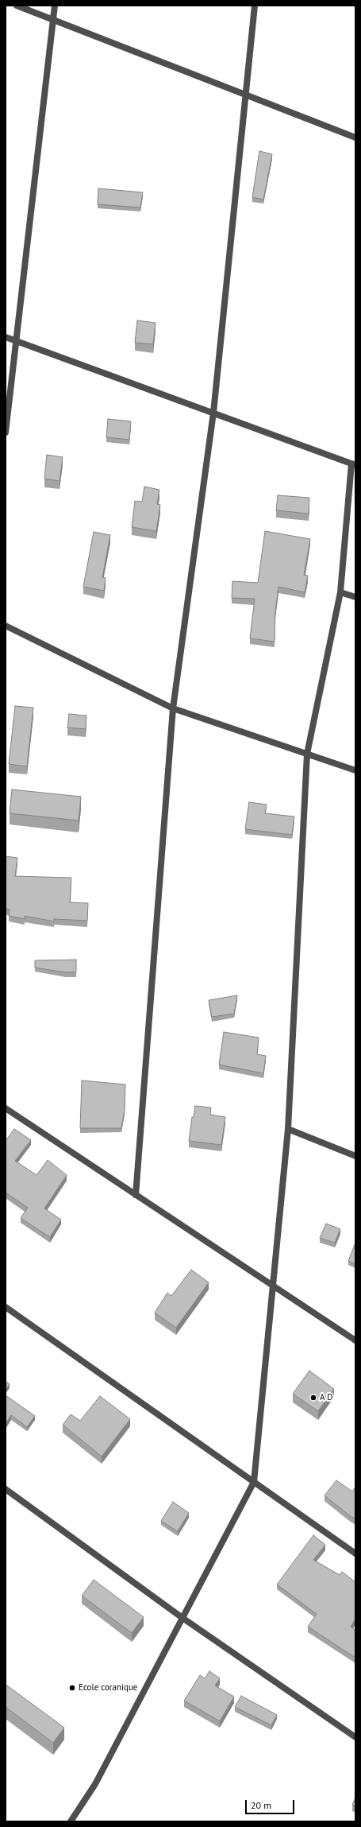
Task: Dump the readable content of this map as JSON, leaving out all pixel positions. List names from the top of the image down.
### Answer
{
  "places": ["A D", "Ecole coranique"],
  "scale_bar": "20 m"
}
